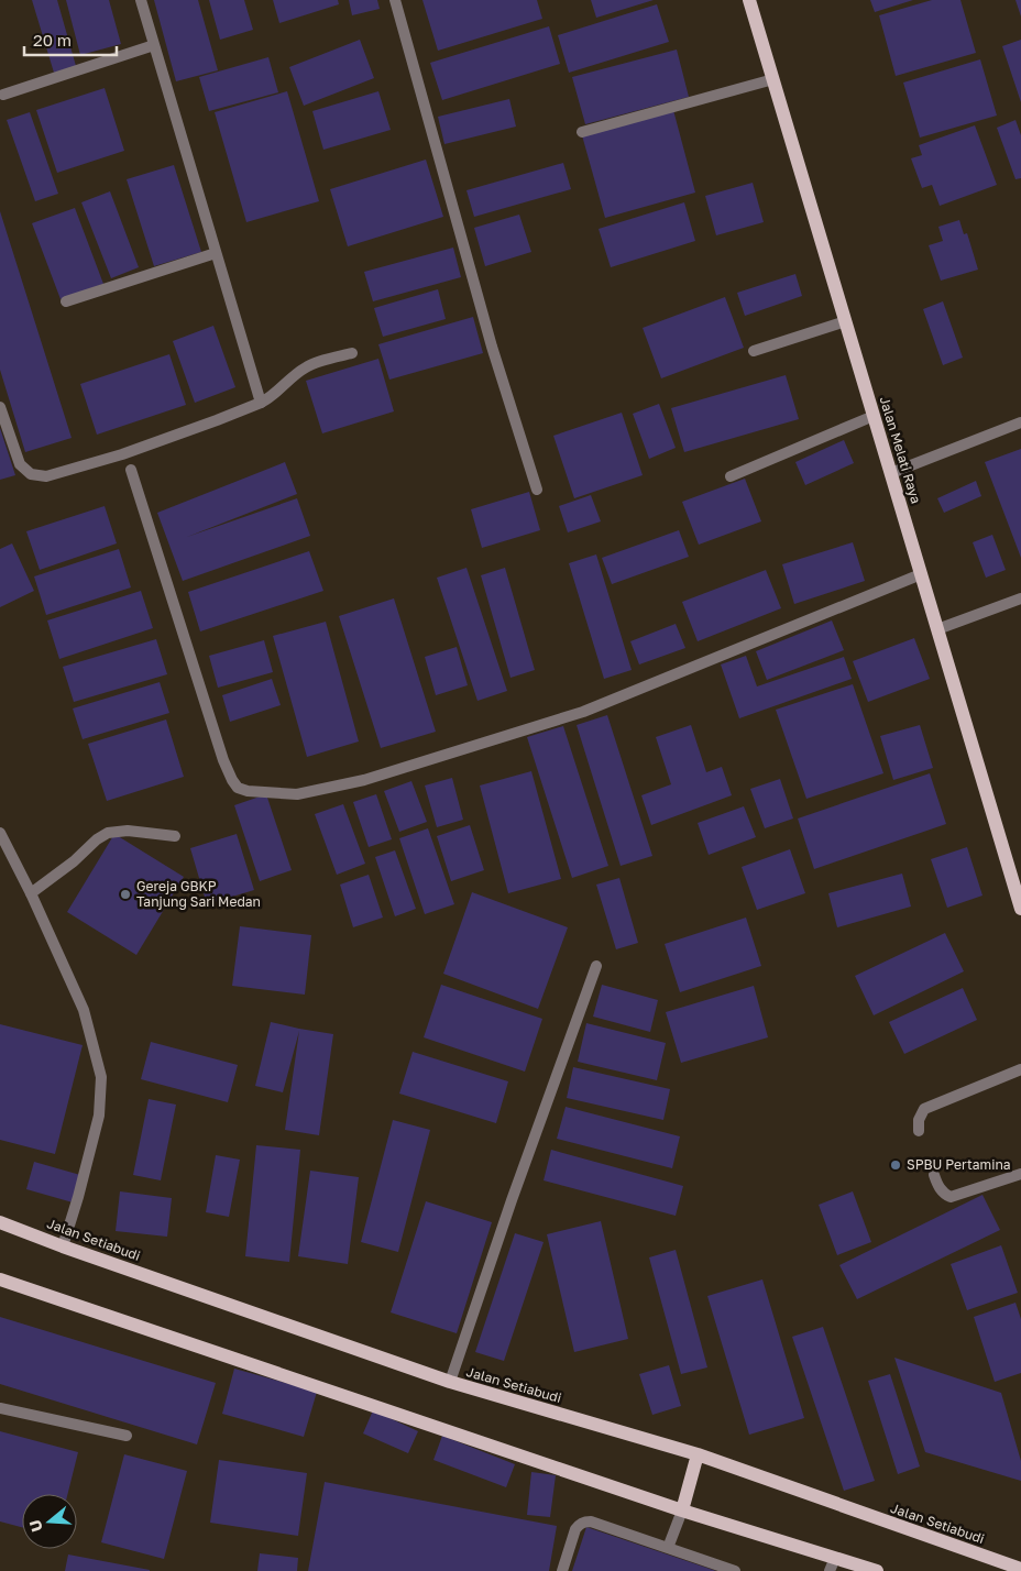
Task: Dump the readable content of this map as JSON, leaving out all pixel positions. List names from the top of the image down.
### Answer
{
  "streets": {
    "main road": ["Jalan Melati Raya", "Jalan Setiabudi"]
  },
  "places": ["Gereja GBKP Tanjung Sari Medan", "SPBU Pertamina"],
  "scale_bar": "20 m",
  "north": "left"
}
